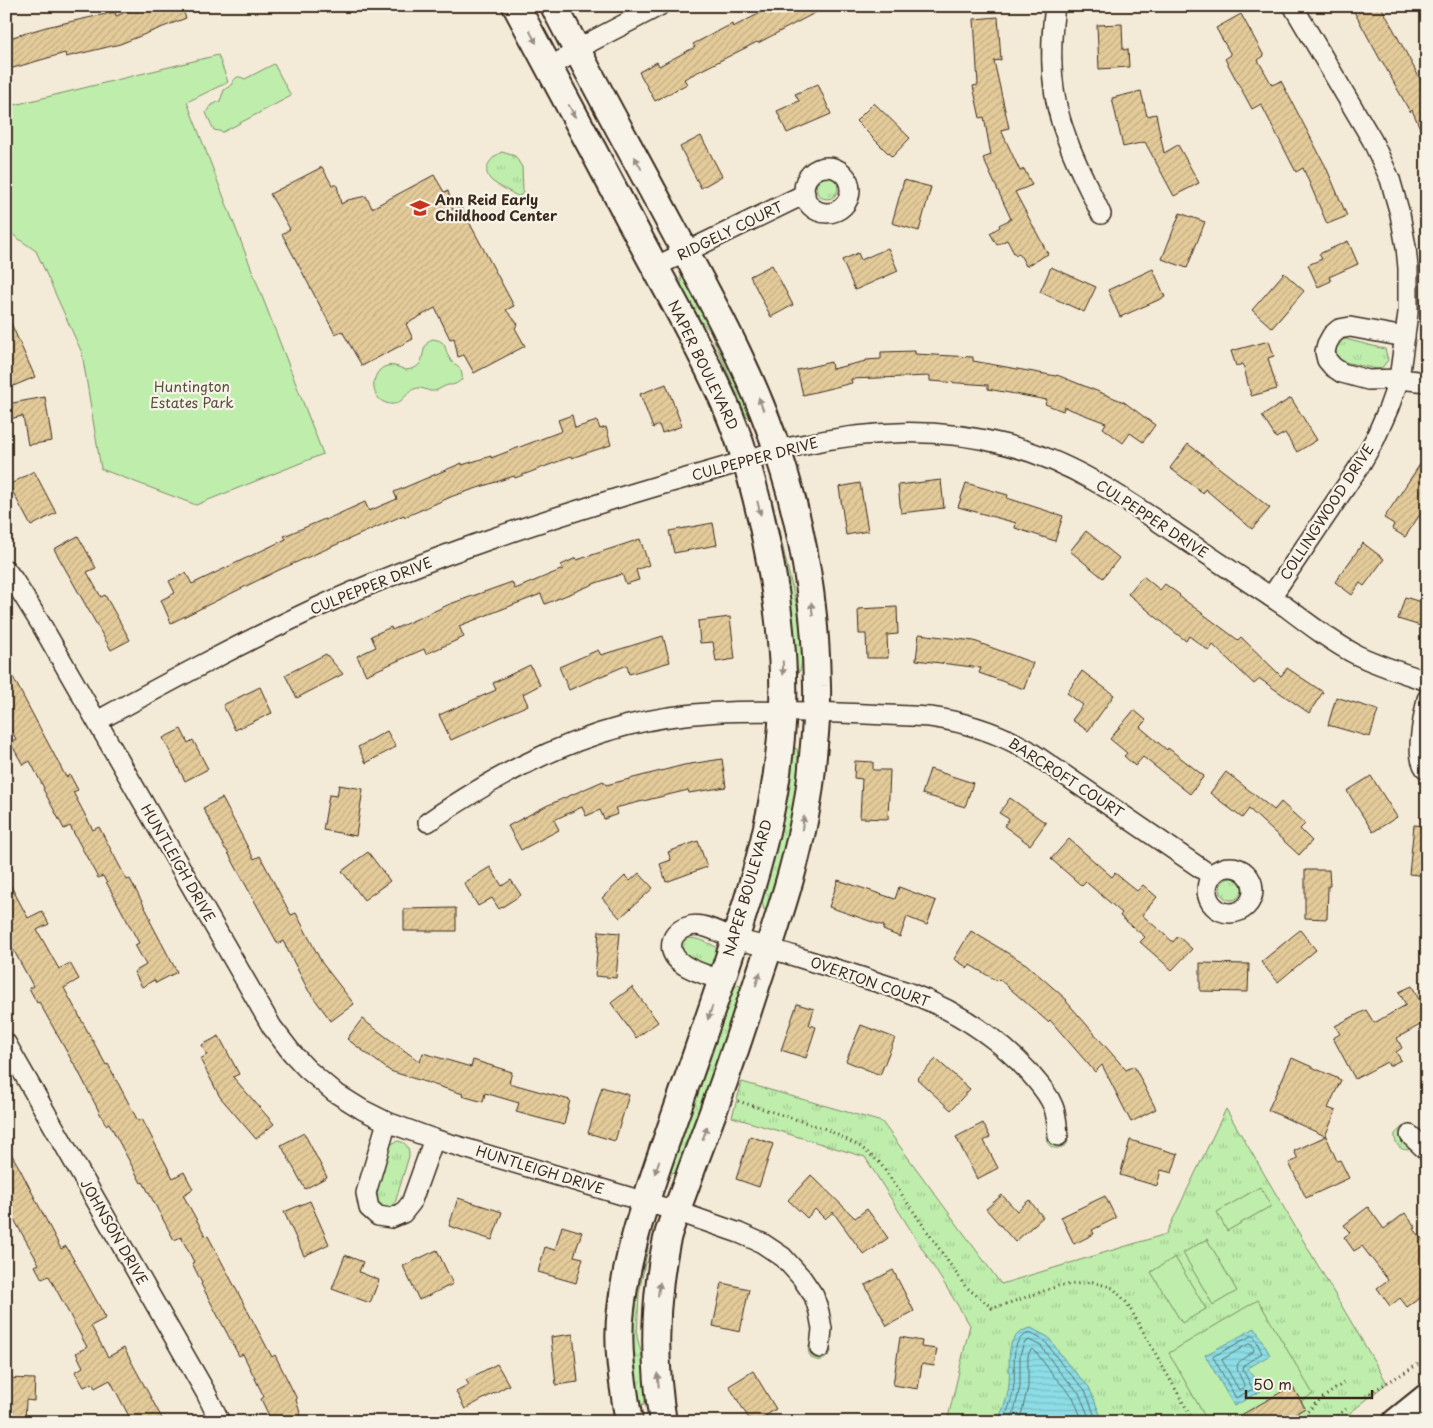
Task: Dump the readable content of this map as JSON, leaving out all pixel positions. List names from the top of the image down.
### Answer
{
  "streets": {
    "main road": ["NAPER BOULEVARD"],
    "street": [
      "RIDGELY COURT",
      "CULPEPPER DRIVE",
      "COLLINGWOOD DRIVE",
      "BARCROFT COURT",
      "HUNTLEIGH DRIVE",
      "OVERTON COURT",
      "JOHNSON DRIVE"
    ]
  },
  "crossings": [
    ["RIDGELY COURT", "NAPER BOULEVARD"],
    ["NAPER BOULEVARD", "CULPEPPER DRIVE"],
    ["NAPER BOULEVARD", "BARCROFT COURT"],
    ["NAPER BOULEVARD", "HUNTLEIGH DRIVE"],
    ["NAPER BOULEVARD", "OVERTON COURT"],
    ["CULPEPPER DRIVE", "COLLINGWOOD DRIVE"],
    ["CULPEPPER DRIVE", "HUNTLEIGH DRIVE"]
  ],
  "parks": ["Huntington Estates Park"],
  "places": {
    "school or university": ["Ann Reid Early Childhood Center"]
  },
  "scale_bar": "50 m"
}
